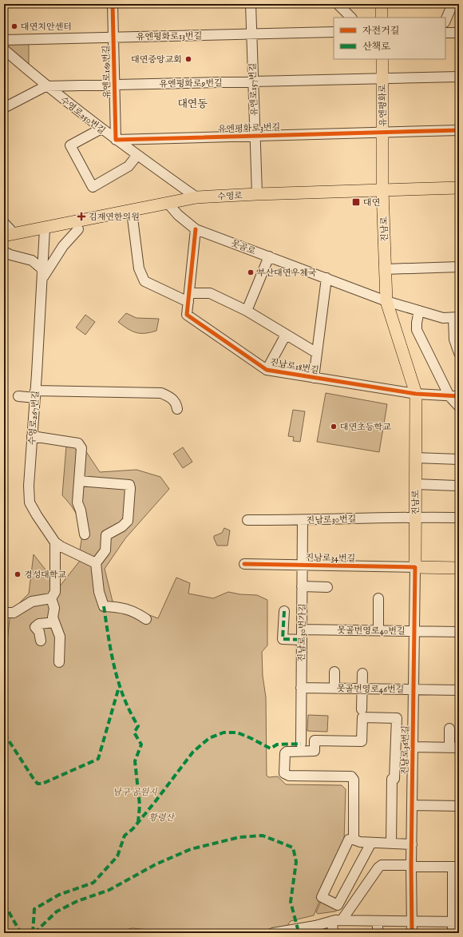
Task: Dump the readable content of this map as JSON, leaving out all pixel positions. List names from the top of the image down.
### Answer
{
  "streets": {
    "main road": ["유엔평화로", "수영로", "진남로"],
    "street": [
      "유엔평화로13번길",
      "유엔로169번길",
      "유엔평화로9번길",
      "유엔로157번길",
      "수영로250번길",
      "유엔평화로3번길",
      "못골로",
      "진남로18번길",
      "수영로267번길",
      "진남로30번길",
      "진남로34번길",
      "못골번영로40번길",
      "진남로30번가길",
      "못골번영로46번길",
      "진남로36번길"
    ]
  },
  "crossings": [
    ["유엔평화로13번길", "유엔로169번길"],
    ["유엔평화로13번길", "유엔로157번길"],
    ["유엔로169번길", "유엔평화로9번길"],
    ["유엔로169번길", "수영로250번길"],
    ["유엔로169번길", "유엔평화로3번길"],
    ["유엔평화로9번길", "유엔로157번길"],
    ["유엔평화로9번길", "유엔평화로"],
    ["유엔평화로9번길", "수영로250번길"],
    ["유엔로157번길", "유엔평화로3번길"],
    ["유엔로157번길", "수영로"],
    ["유엔평화로", "유엔평화로3번길"],
    ["유엔평화로", "수영로"],
    ["유엔평화로", "진남로"],
    ["수영로250번길", "유엔평화로3번길"],
    ["수영로250번길", "수영로"],
    ["수영로", "진남로"],
    ["수영로", "못골로"],
    ["수영로", "수영로267번길"],
    ["진남로", "못골로"],
    ["진남로", "진남로18번길"],
    ["진남로", "진남로30번길"],
    ["진남로", "진남로34번길"],
    ["진남로", "진남로36번길"],
    ["진남로30번길", "진남로30번가길"],
    ["진남로34번길", "진남로30번가길"],
    ["진남로34번길", "진남로36번길"],
    ["못골번영로40번길", "진남로30번가길"],
    ["못골번영로40번길", "진남로36번길"],
    ["진남로30번가길", "못골번영로46번길"],
    ["못골번영로46번길", "진남로36번길"]
  ],
  "districts": ["대연동"],
  "parks": ["남구 공원지", "황령산"],
  "places": {
    "other": [
      "대연치안센터",
      "대연중앙교회",
      "부산대연우체국",
      "대연초등학교",
      "경성대학교"
    ],
    "transit": ["대연"],
    "health": ["김재연한의원"]
  },
  "legend": ["자전거길", "산책로"]
}
